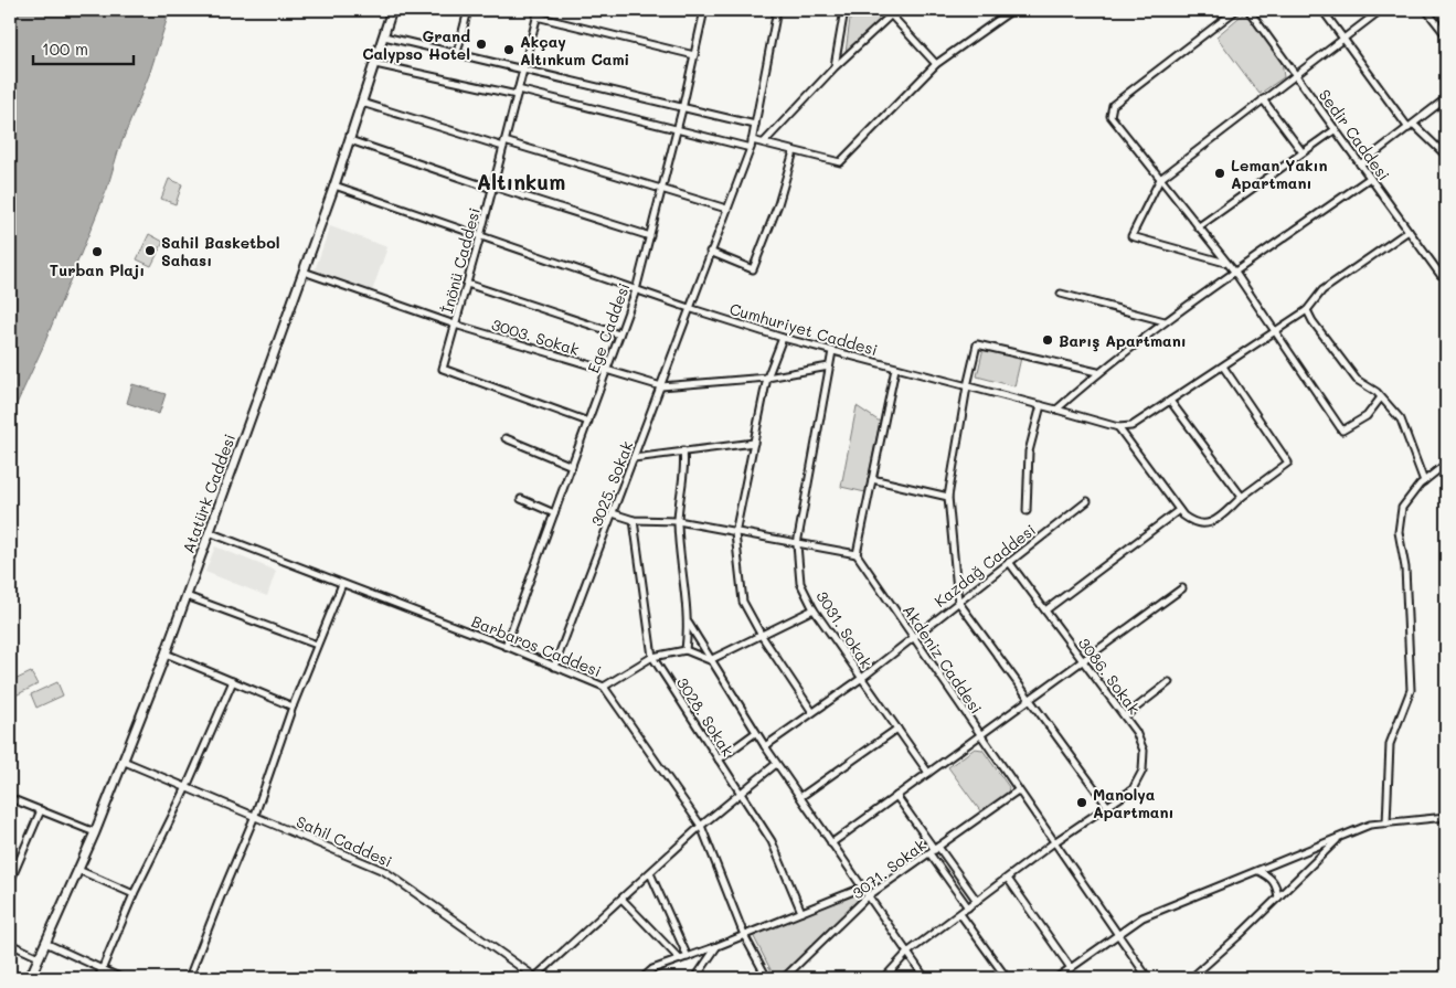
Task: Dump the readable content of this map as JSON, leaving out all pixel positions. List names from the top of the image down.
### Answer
{
  "streets": {
    "main road": ["Atatürk Caddesi"],
    "street": [
      "Sedir Caddesi",
      "İnönü Caddesi",
      "Ege Caddesi",
      "Cumhuriyet Caddesi",
      "3003. Sokak",
      "3025. Sokak",
      "Kazdağ Caddesi",
      "3031. Sokak",
      "Barbaros Caddesi",
      "Akdeniz Caddesi",
      "3086. Sokak",
      "3028. Sokak",
      "Sahil Caddesi",
      "3071. Sokak"
    ]
  },
  "crossings": [
    ["İnönü Caddesi", "Ege Caddesi"],
    ["İnönü Caddesi", "Cumhuriyet Caddesi"],
    ["İnönü Caddesi", "3003. Sokak"],
    ["Ege Caddesi", "Cumhuriyet Caddesi"],
    ["Ege Caddesi", "3003. Sokak"],
    ["Ege Caddesi", "Barbaros Caddesi"],
    ["Cumhuriyet Caddesi", "3025. Sokak"],
    ["Cumhuriyet Caddesi", "Atatürk Caddesi"],
    ["Cumhuriyet Caddesi", "3031. Sokak"],
    ["3003. Sokak", "3025. Sokak"],
    ["3003. Sokak", "Atatürk Caddesi"],
    ["3003. Sokak", "3031. Sokak"],
    ["3025. Sokak", "Barbaros Caddesi"],
    ["Atatürk Caddesi", "Barbaros Caddesi"],
    ["Atatürk Caddesi", "Sahil Caddesi"],
    ["Kazdağ Caddesi", "3031. Sokak"],
    ["Kazdağ Caddesi", "Akdeniz Caddesi"],
    ["Kazdağ Caddesi", "3086. Sokak"],
    ["Akdeniz Caddesi", "3086. Sokak"],
    ["Akdeniz Caddesi", "3071. Sokak"]
  ],
  "districts": ["Altınkum"],
  "places": [
    "Grand Calypso Hotel",
    "Akçay Altınkum Cami",
    "Leman Yakın Apartmanı",
    "Sahil Basketbol Sahası",
    "Turban Plajı",
    "Barış Apartmanı",
    "Manolya Apartmanı"
  ],
  "scale_bar": "100 m"
}
